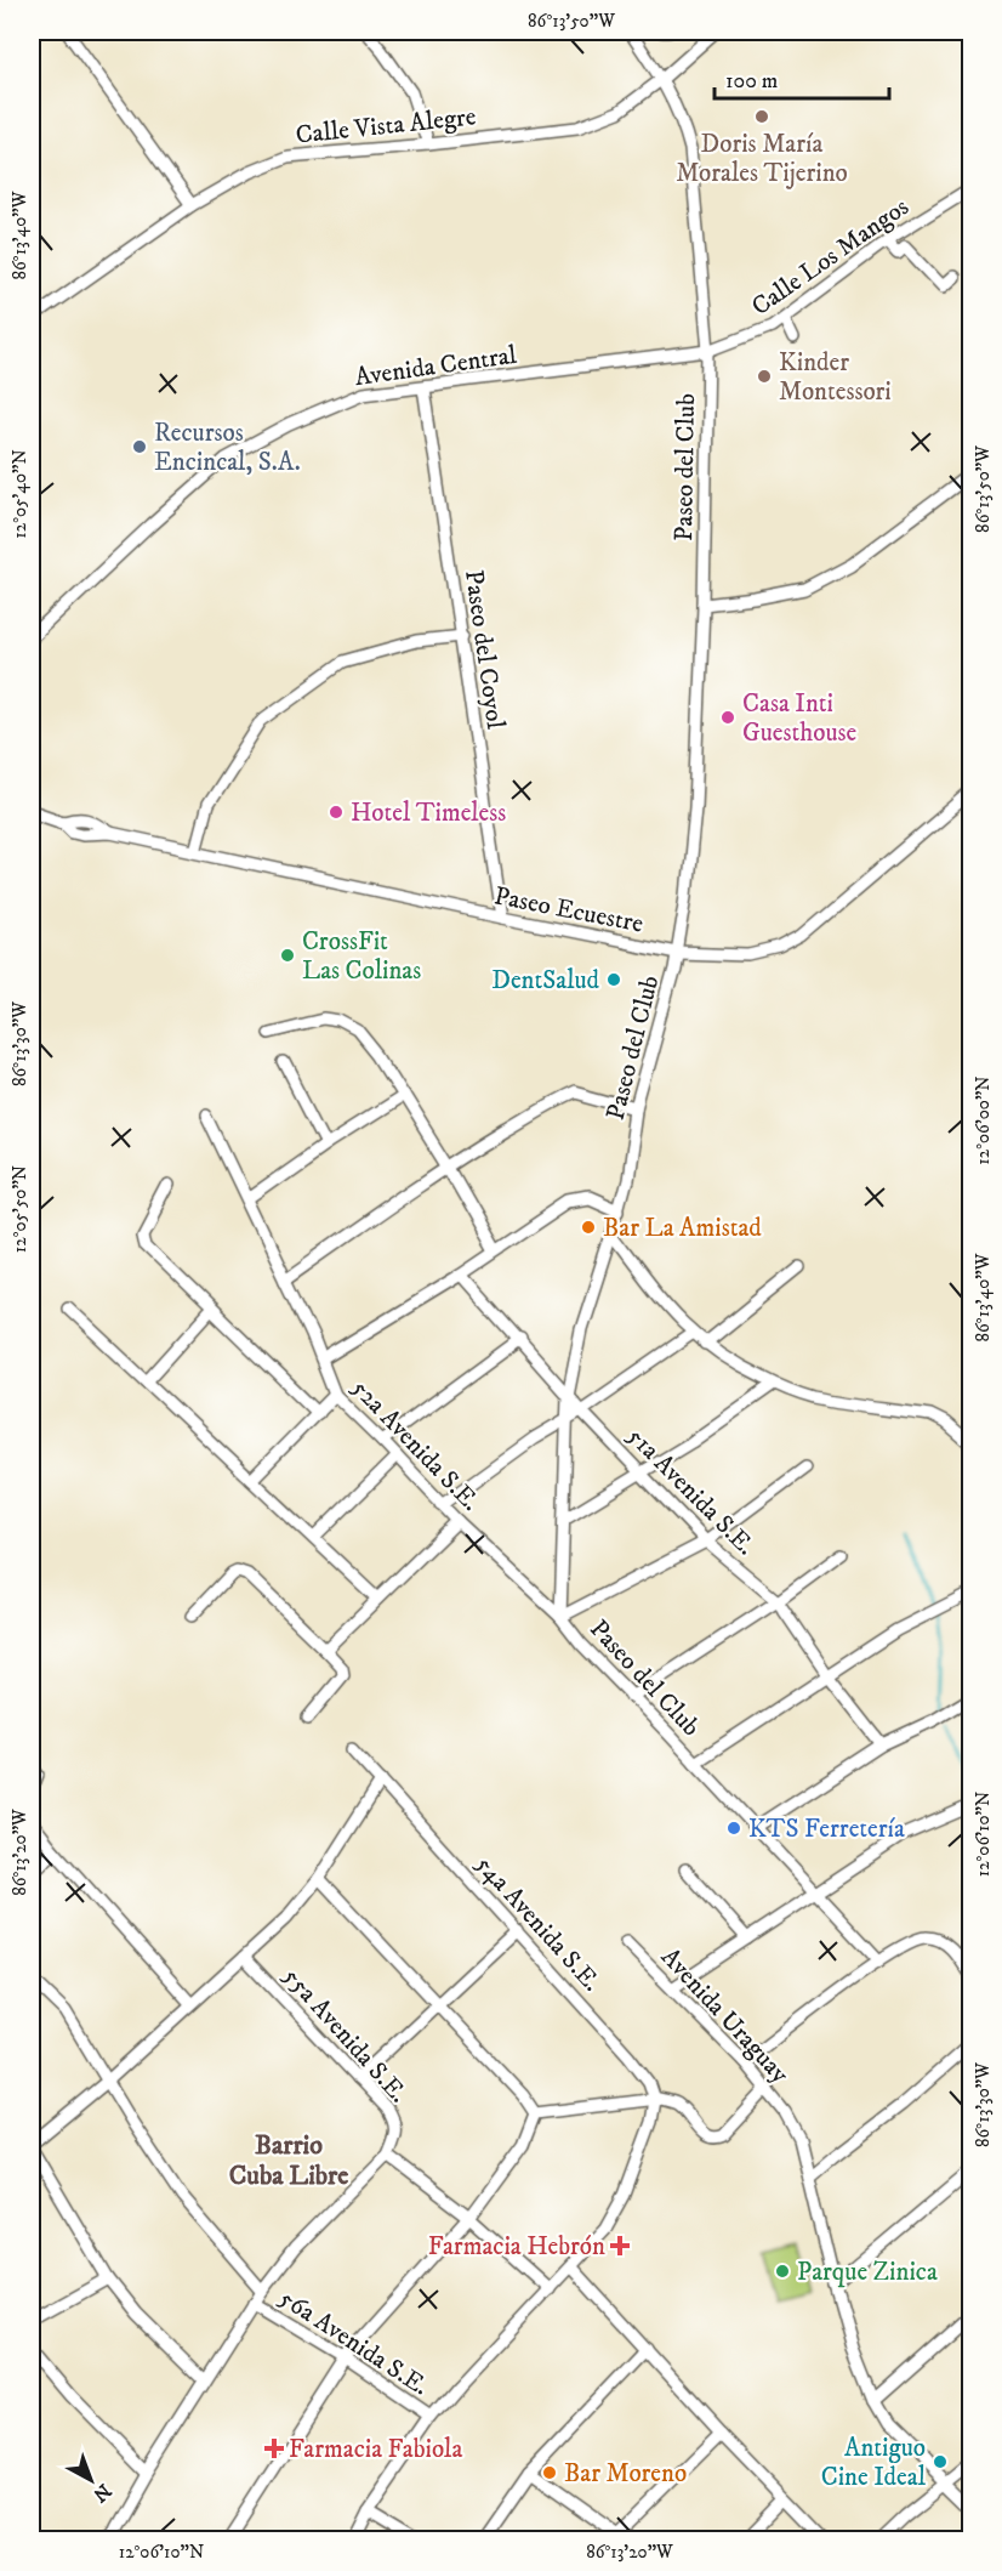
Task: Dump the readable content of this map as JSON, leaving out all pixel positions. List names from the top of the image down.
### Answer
{
  "streets": {
    "street": [
      "Calle Vista Alegre",
      "Calle Los Mangos",
      "Avenida Central",
      "Paseo del Club",
      "Paseo del Coyol",
      "Paseo Ecuestre",
      "52a Avenida S.E.",
      "51a Avenida S.E.",
      "54a Avenida S.E.",
      "Avenida Uraguay",
      "55a Avenida S.E.",
      "56a Avenida S.E."
    ]
  },
  "crossings": [
    ["Calle Vista Alegre", "Paseo del Club"],
    ["Calle Los Mangos", "Avenida Central"],
    ["Calle Los Mangos", "Paseo del Club"],
    ["Avenida Central", "Paseo del Club"],
    ["Avenida Central", "Paseo del Coyol"],
    ["Paseo del Club", "Paseo Ecuestre"],
    ["Paseo del Club", "52a Avenida S.E."],
    ["Paseo del Club", "51a Avenida S.E."],
    ["Paseo del Coyol", "Paseo Ecuestre"]
  ],
  "districts": ["Barrio Cuba Libre"],
  "places": {
    "other": [
      "Doris María Morales Tijerino",
      "Kinder Montessori",
      "Recursos Encincal, S.A.",
      "Casa Inti Guesthouse",
      "Hotel Timeless",
      "CrossFit Las Colinas",
      "DentSalud",
      "Bar La Amistad",
      "KTS Ferretería",
      "Parque Zinica",
      "Antiguo Cine Ideal",
      "Bar Moreno"
    ],
    "health": ["Farmacia Hebrón", "Farmacia Fabiola"]
  },
  "scale_bar": "100 m",
  "north": "bottom right",
  "coordinates": [
    "86°13'50\"W",
    "86°13'40\"W",
    "12°05'40\"N",
    "86°13'30\"W",
    "12°06'00\"N",
    "12°05'50\"N",
    "12°06'10\"N",
    "86°13'20\"W"
  ]
}
